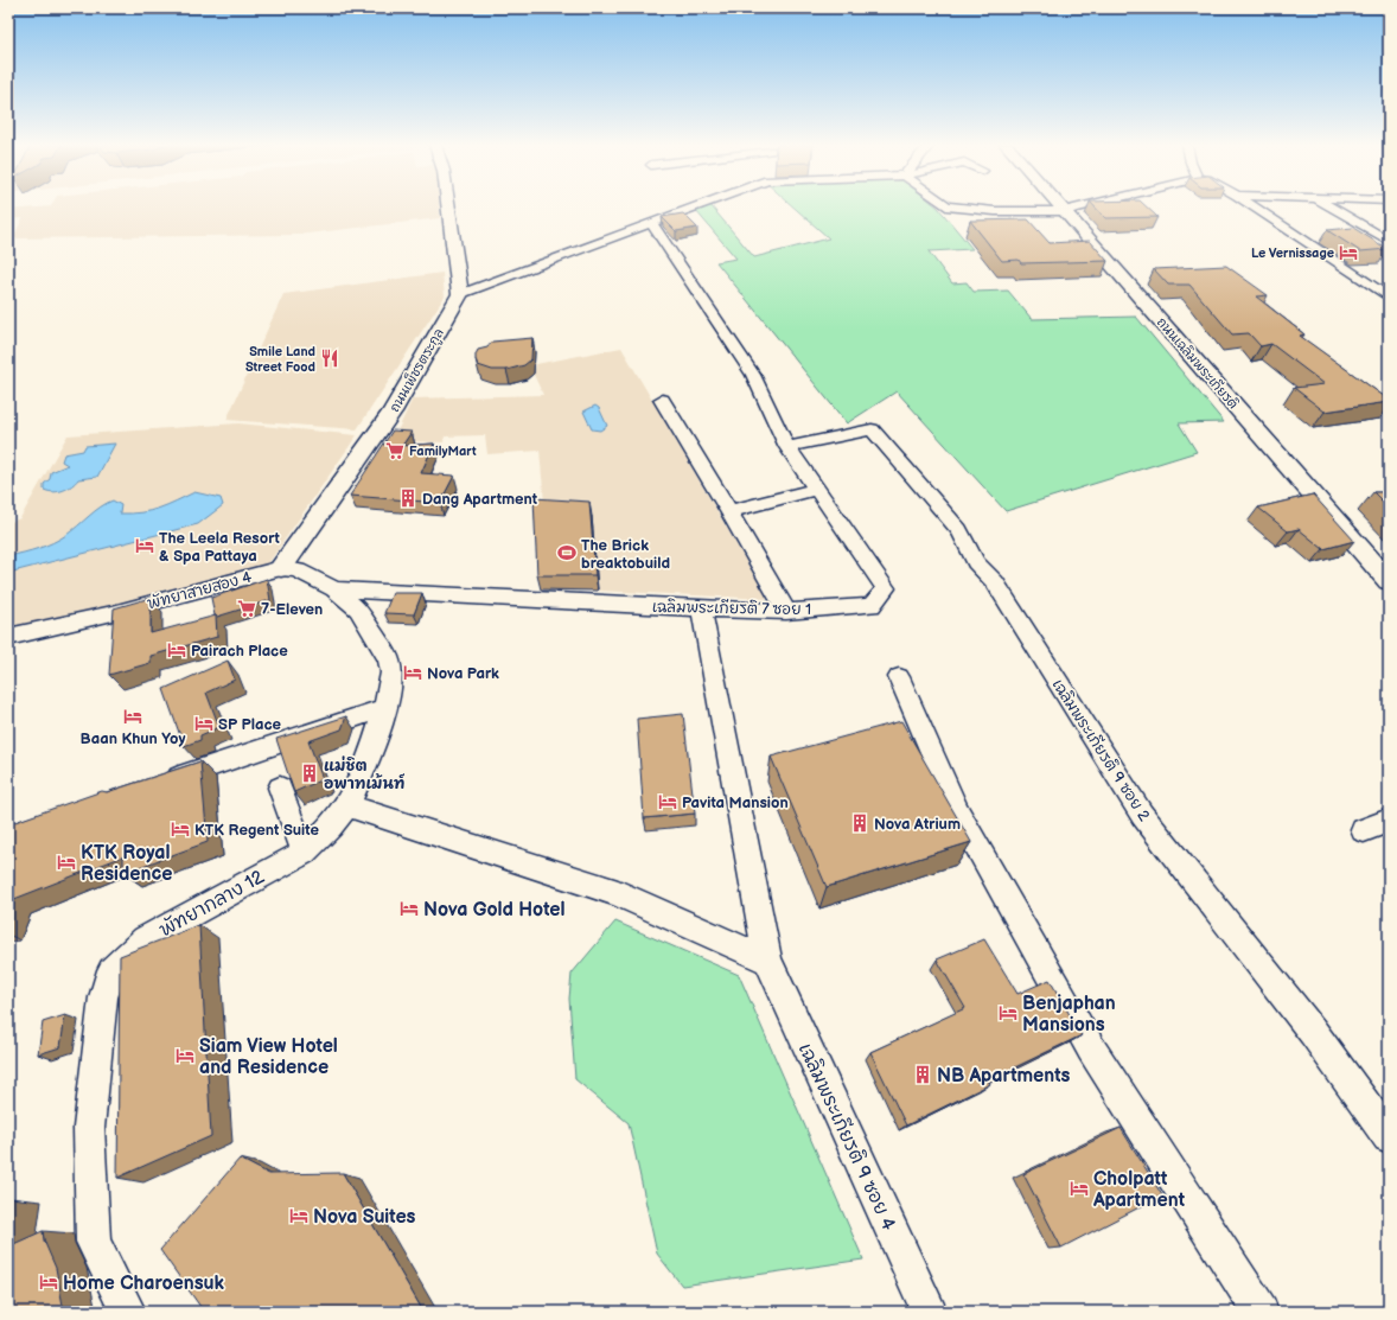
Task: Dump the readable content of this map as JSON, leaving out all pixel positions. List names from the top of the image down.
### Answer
{
  "streets": {
    "street": [
      "ถนนเฉลิมพระเกียรติ",
      "ถนนเพ็ชรตระกูล",
      "พัทยาสายสอง 4",
      "เฉลิมพระเกียรติ 7 ซอย 1",
      "เฉลิมพระเกียรติ 9 ซอย 2",
      "พัทยากลาง 12",
      "เฉลิมพระเกียรติ 9 ซอย 4"
    ]
  },
  "crossings": [
    ["ถนนเพ็ชรตระกูล", "พัทยาสายสอง 4"],
    ["ถนนเพ็ชรตระกูล", "พัทยากลาง 12"],
    ["พัทยาสายสอง 4", "พัทยากลาง 12"],
    ["เฉลิมพระเกียรติ 7 ซอย 1", "เฉลิมพระเกียรติ 9 ซอย 2"],
    ["เฉลิมพระเกียรติ 7 ซอย 1", "พัทยากลาง 12"],
    ["เฉลิมพระเกียรติ 7 ซอย 1", "เฉลิมพระเกียรติ 9 ซอย 4"]
  ],
  "places": {
    "hotel": [
      "Le Vernissage",
      "The Leela Resort & Spa Pattaya",
      "Pairach Place",
      "Nova Park",
      "Baan Khun Yoy",
      "SP Place",
      "Pavita Mansion",
      "KTK Regent Suite",
      "KTK Royal Residence",
      "Nova Gold Hotel",
      "Benjaphan Mansions",
      "Siam View Hotel and Residence",
      "Cholpatt Apartment",
      "Nova Suites",
      "Home Charoensuk"
    ],
    "restaurant": ["Smile Land Street Food"],
    "supermarket": ["FamilyMart", "7-Eleven"],
    "building": [
      "Dang Apartment",
      "แม่ชิต อพาทเม้นท์",
      "Nova Atrium",
      "NB Apartments"
    ],
    "sports": ["The Brick breaktobuild"]
  }
}
